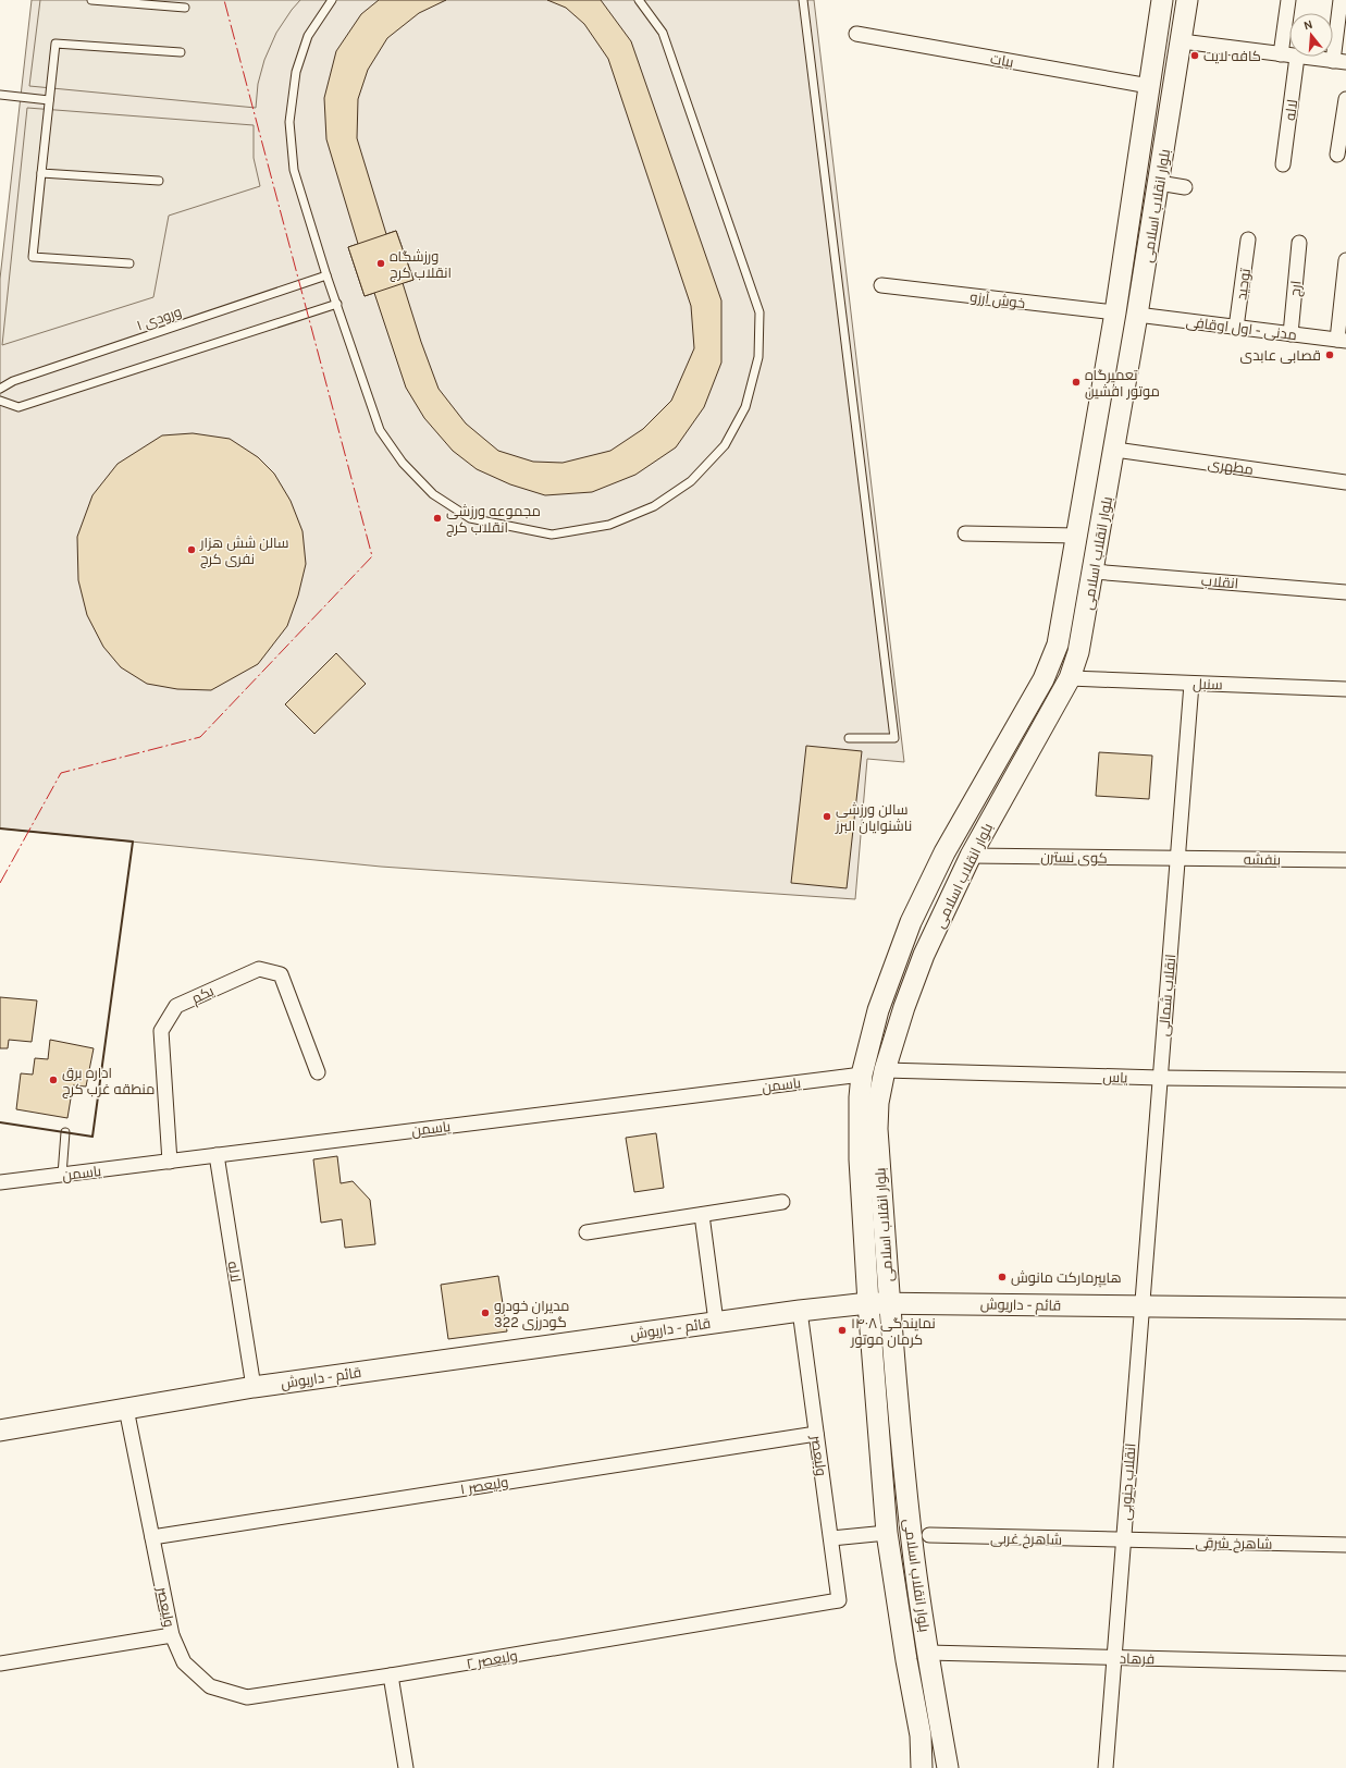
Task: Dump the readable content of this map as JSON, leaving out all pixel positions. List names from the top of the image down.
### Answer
{
  "streets": {
    "main road": ["بلوار انقلاب اسلامی", "قائم - داریوش"],
    "street": [
      "بیات",
      "لاله",
      "توحید",
      "ارج",
      "خوش آرزو",
      "مدنی - اول اوقافی",
      "مطهری",
      "انقلاب",
      "سنبل",
      "کوی نسترن",
      "بنفشه",
      "یکم",
      "انقلاب شمالی",
      "یاس",
      "یاسمن",
      "ولیعصر",
      "انقلاب جنوبی",
      "ولیعصر ۱",
      "شاهرخ غربی",
      "شاهرخ شرقی",
      "فرهاد",
      "ولیعصر ۲"
    ],
    "lane": ["ورودی ۱"]
  },
  "crossings": [
    ["بیات", "بلوار انقلاب اسلامی"],
    ["لاله", "یاسمن"],
    ["لاله", "قائم - داریوش"],
    ["بلوار انقلاب اسلامی", "خوش آرزو"],
    ["بلوار انقلاب اسلامی", "مدنی - اول اوقافی"],
    ["بلوار انقلاب اسلامی", "مطهری"],
    ["بلوار انقلاب اسلامی", "انقلاب"],
    ["بلوار انقلاب اسلامی", "سنبل"],
    ["بلوار انقلاب اسلامی", "کوی نسترن"],
    ["بلوار انقلاب اسلامی", "یاس"],
    ["بلوار انقلاب اسلامی", "یاسمن"],
    ["بلوار انقلاب اسلامی", "قائم - داریوش"],
    ["بلوار انقلاب اسلامی", "فرهاد"],
    ["توحید", "مدنی - اول اوقافی"],
    ["ارج", "مدنی - اول اوقافی"],
    ["سنبل", "انقلاب شمالی"],
    ["کوی نسترن", "بنفشه"],
    ["کوی نسترن", "انقلاب شمالی"],
    ["بنفشه", "انقلاب شمالی"],
    ["یکم", "یاسمن"],
    ["انقلاب شمالی", "یاس"],
    ["انقلاب شمالی", "قائم - داریوش"],
    ["انقلاب شمالی", "انقلاب جنوبی"],
    ["قائم - داریوش", "ولیعصر"],
    ["قائم - داریوش", "انقلاب جنوبی"],
    ["ولیعصر", "ولیعصر ۱"],
    ["ولیعصر", "ولیعصر ۲"],
    ["انقلاب جنوبی", "شاهرخ غربی"],
    ["انقلاب جنوبی", "شاهرخ شرقی"],
    ["انقلاب جنوبی", "فرهاد"],
    ["شاهرخ غربی", "شاهرخ شرقی"]
  ],
  "places": [
    "کافه لایت",
    "ورزشگاه انقلاب کرج",
    "قصابی عابدی",
    "تعمیرگاه موتور افشین",
    "مجموعه ورزشی انقلاب کرج",
    "سالن شش هزار نفری کرج",
    "سالن ورزشی ناشنوایان البرز",
    "اداره برق منطقه غرب کرج",
    "هایپرمارکت مانوش",
    "مدیران خودرو گودرزی 322",
    "نمایندگی ۱۴۰۸ کرمان موتور"
  ],
  "north": "top"
}
